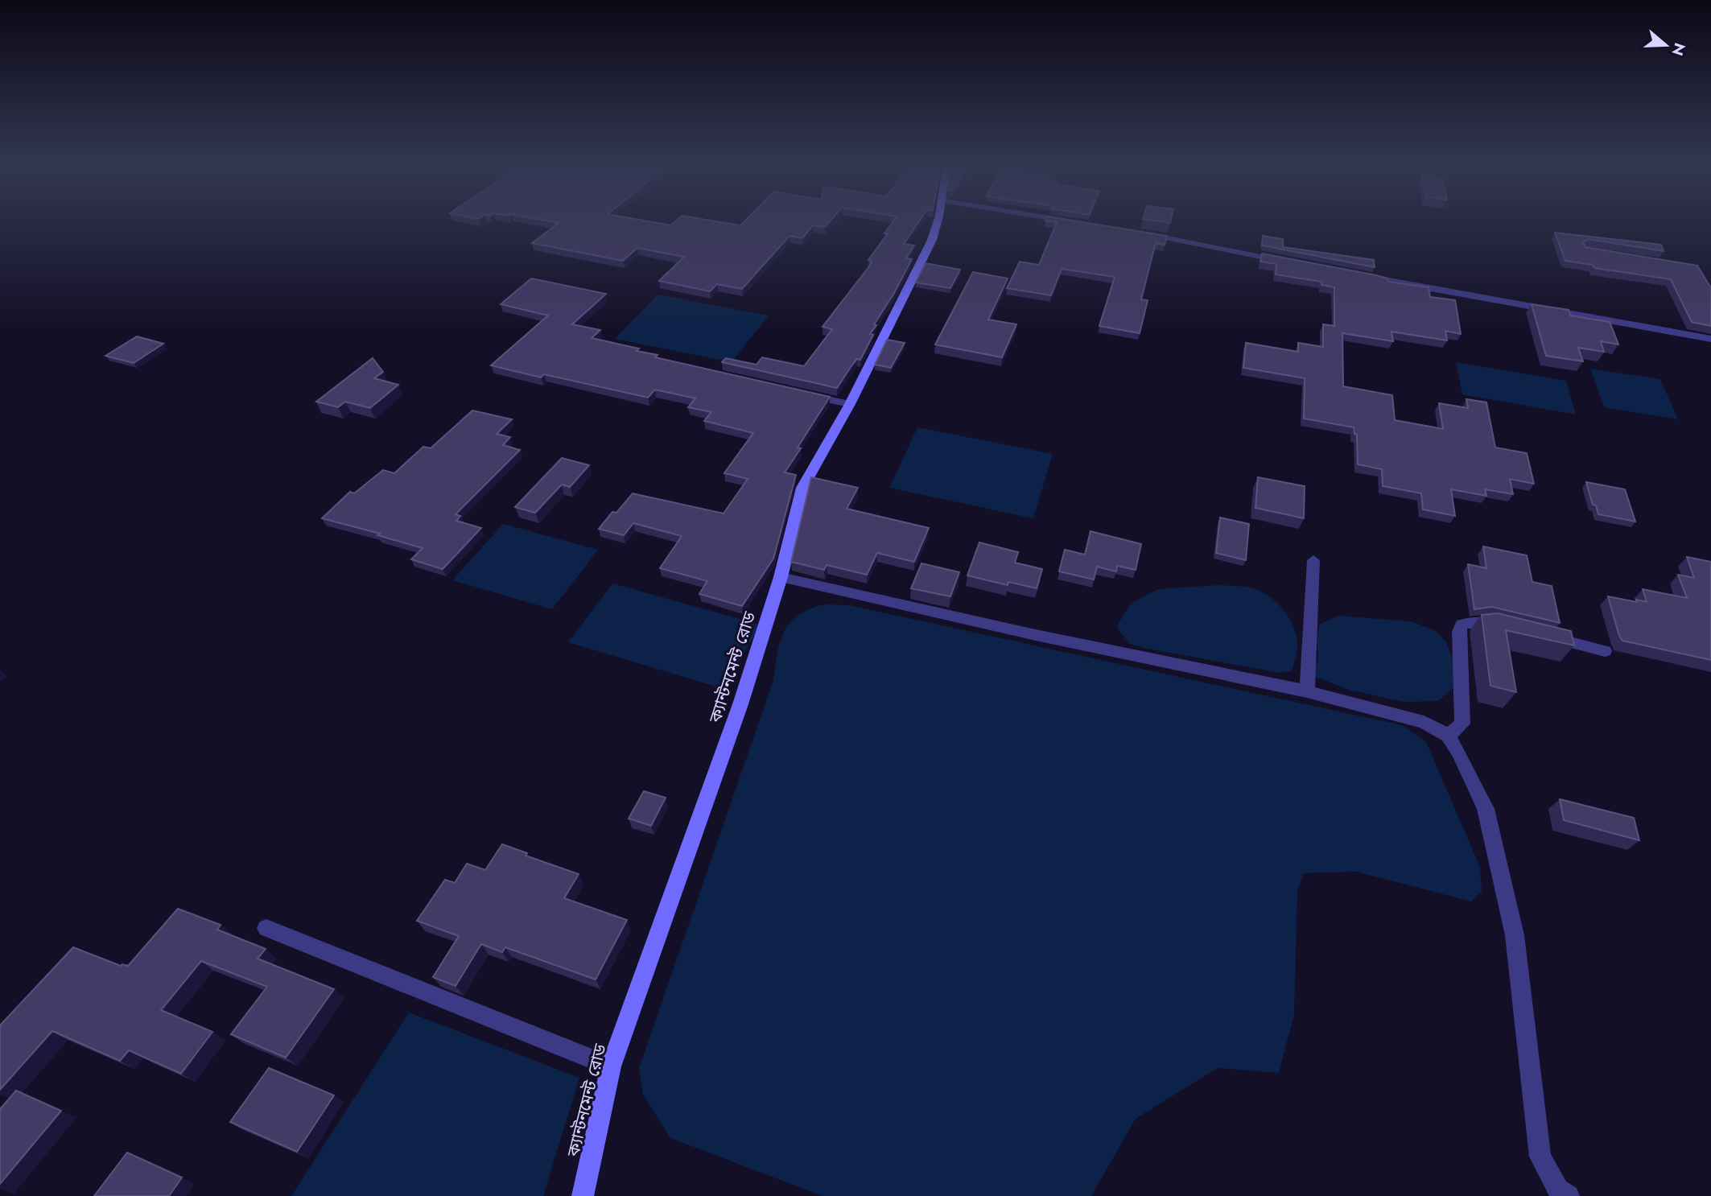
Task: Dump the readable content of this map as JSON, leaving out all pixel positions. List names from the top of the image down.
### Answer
{
  "streets": {
    "main road": ["ক্যান্টনমেন্ট রোড"]
  },
  "north": "right"
}
